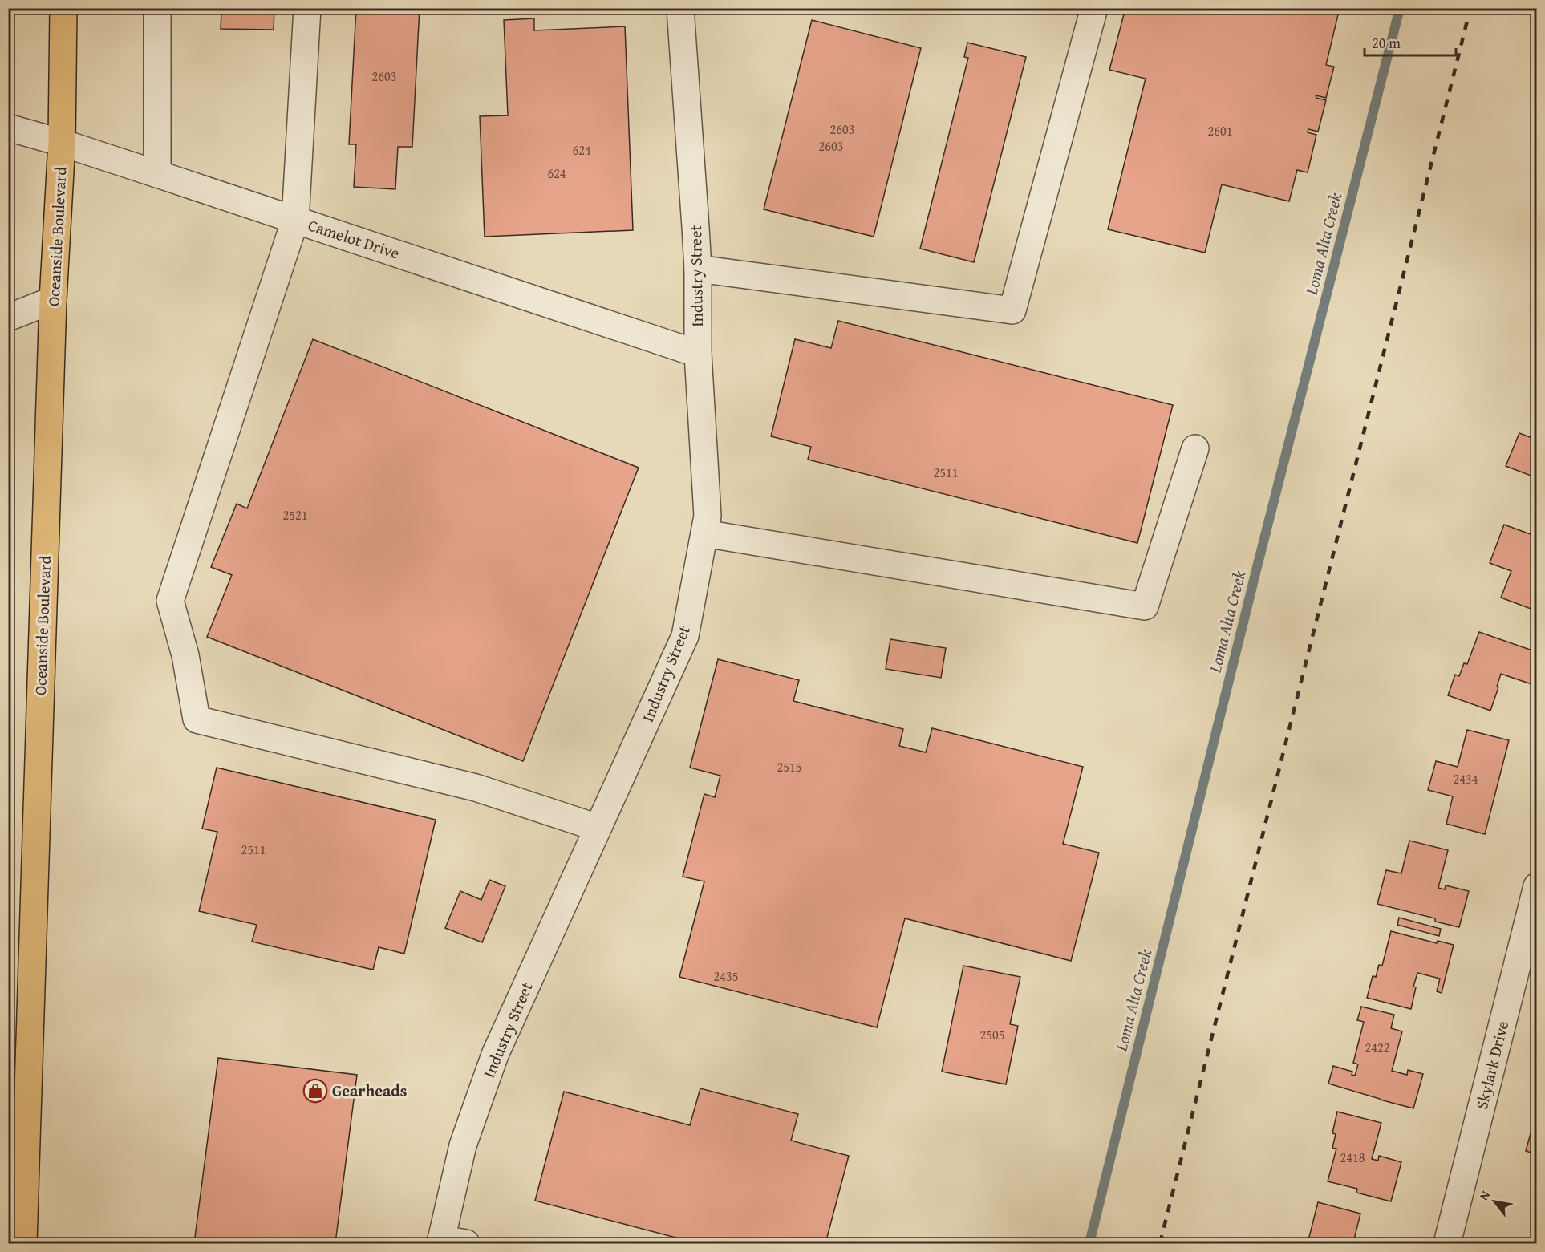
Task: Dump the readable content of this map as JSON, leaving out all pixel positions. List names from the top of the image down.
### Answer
{
  "streets": {
    "main road": ["Oceanside Boulevard"],
    "street": ["Camelot Drive", "Industry Street", "Skylark Drive"]
  },
  "crossings": [
    ["Oceanside Boulevard", "Camelot Drive"],
    ["Camelot Drive", "Industry Street"]
  ],
  "water": ["Loma Alta Creek"],
  "places": {
    "shop": ["Gearheads"]
  },
  "house_numbers": [
    "2603",
    "2603",
    "2601",
    "2603",
    "624",
    "624",
    "2511",
    "2521",
    "2515",
    "2434",
    "2511",
    "2435",
    "2505",
    "2422",
    "2418"
  ],
  "scale_bar": "20 m",
  "north": "top left"
}
